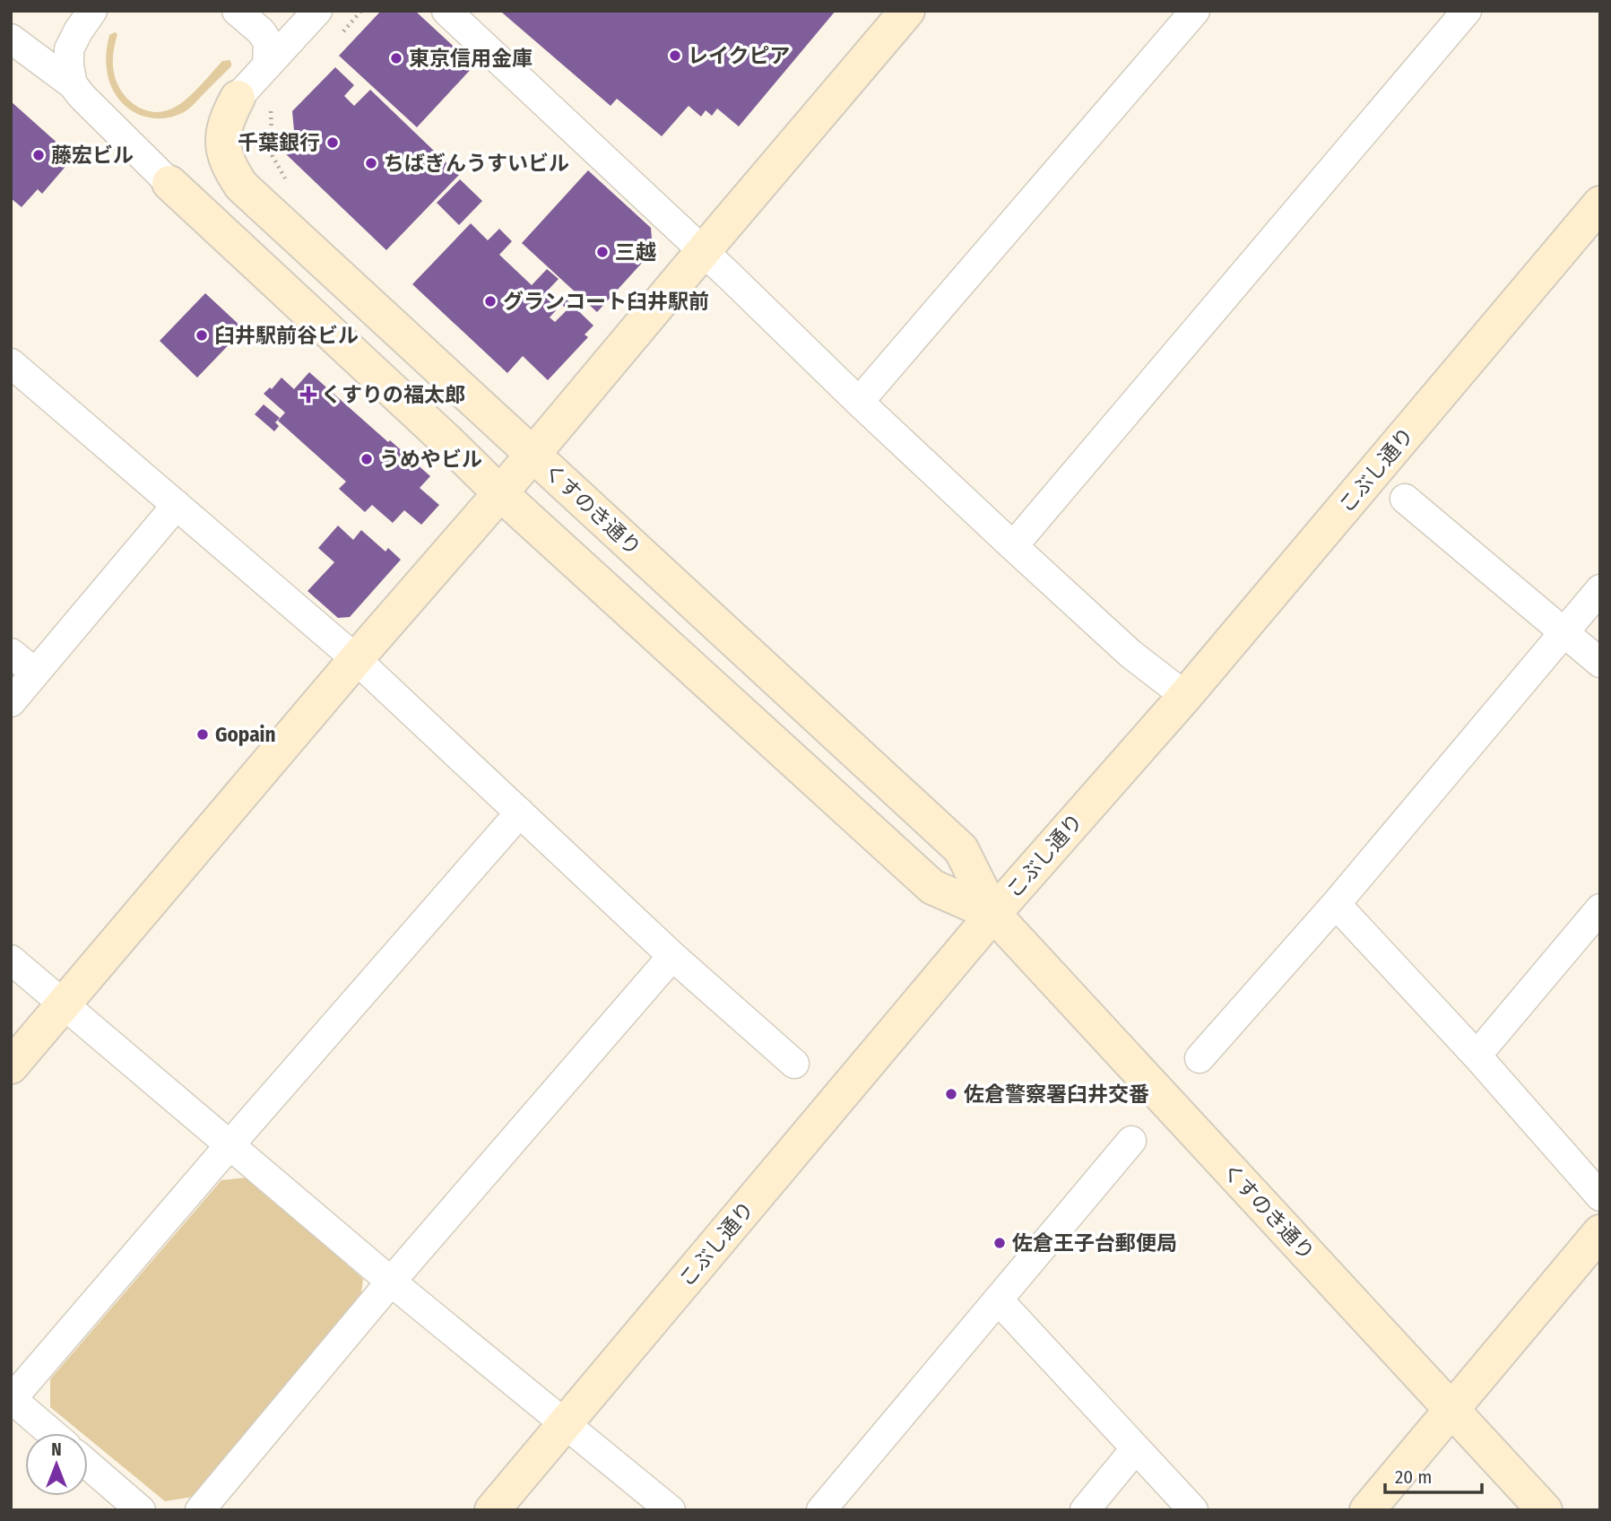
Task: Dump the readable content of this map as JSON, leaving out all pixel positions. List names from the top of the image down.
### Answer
{
  "streets": {
    "street": ["こぶし通り", "くすのき通り"]
  },
  "crossings": [
    ["こぶし通り", "くすのき通り"]
  ],
  "places": {
    "other": [
      "レイクピア",
      "東京信用金庫",
      "千葉銀行",
      "藤宏ビル",
      "ちばぎんうすいビル",
      "三越",
      "グランコート臼井駅前",
      "臼井駅前谷ビル",
      "うめやビル",
      "Gopain",
      "佐倉警察署臼井交番",
      "佐倉王子台郵便局"
    ],
    "health": ["くすりの福太郎"]
  },
  "scale_bar": "20 m",
  "north": "top"
}
